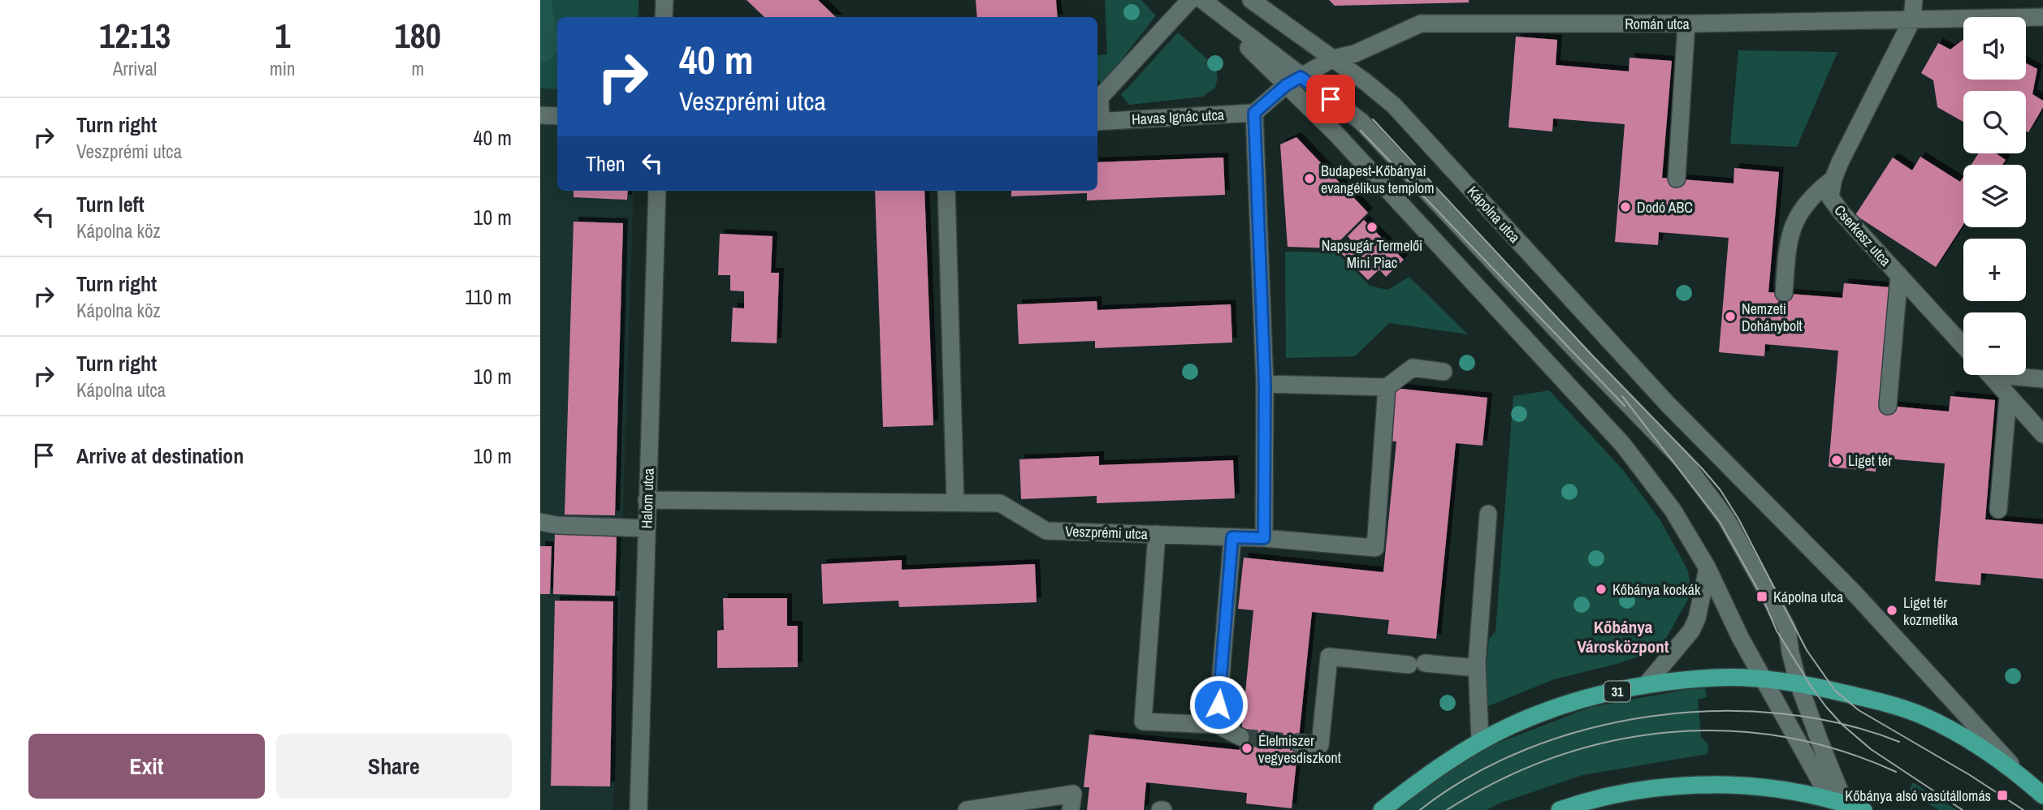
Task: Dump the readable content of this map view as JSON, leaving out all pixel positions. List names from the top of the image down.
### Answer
{
  "streets": {
    "main road": ["Kápolna utca", "31"],
    "street": [
      "Román utca",
      "Havas Ignác utca",
      "Cserkesz utca",
      "Halom utca",
      "Veszprémi utca"
    ]
  },
  "crossings": [
    ["Román utca", "Havas Ignác utca"],
    ["Román utca", "Kápolna utca"],
    ["Kápolna utca", "31"],
    ["Halom utca", "Veszprémi utca"]
  ],
  "districts": ["Kőbánya Városközpont"],
  "places": {
    "other": [
      "Budapest-Kőbányai evangélikus templom",
      "Dodó ABC",
      "Napsugár Termelői Mini Piac",
      "Nemzeti Dohánybolt",
      "Liget tér",
      "Kőbánya kockák",
      "Liget tér kozmetika",
      "Élelmiszer vegyesdiszkont"
    ],
    "transit": ["Kápolna utca", "Kőbánya alsó vasútállomás"]
  },
  "page": {
    "eta": [
      "12:13",
      "Arrival",
      "1",
      "min",
      "180",
      "m"
    ],
    "map_buttons": ["+", "−"],
    "turn": ["40 m", "Veszprémi utca"],
    "list": [
      {
        "name": "Turn right",
        "note": "Veszprémi utca",
        "value": "40 m"
      },
      {
        "name": "Turn left",
        "note": "Kápolna köz",
        "value": "10 m"
      },
      {
        "name": "Turn right",
        "note": "Kápolna köz",
        "value": "110 m"
      },
      {
        "name": "Turn right",
        "note": "Kápolna utca",
        "value": "10 m"
      },
      {
        "name": "Arrive at destination",
        "value": "10 m"
      }
    ],
    "then": "Then",
    "buttons": ["Exit", "Share"]
  }
}
